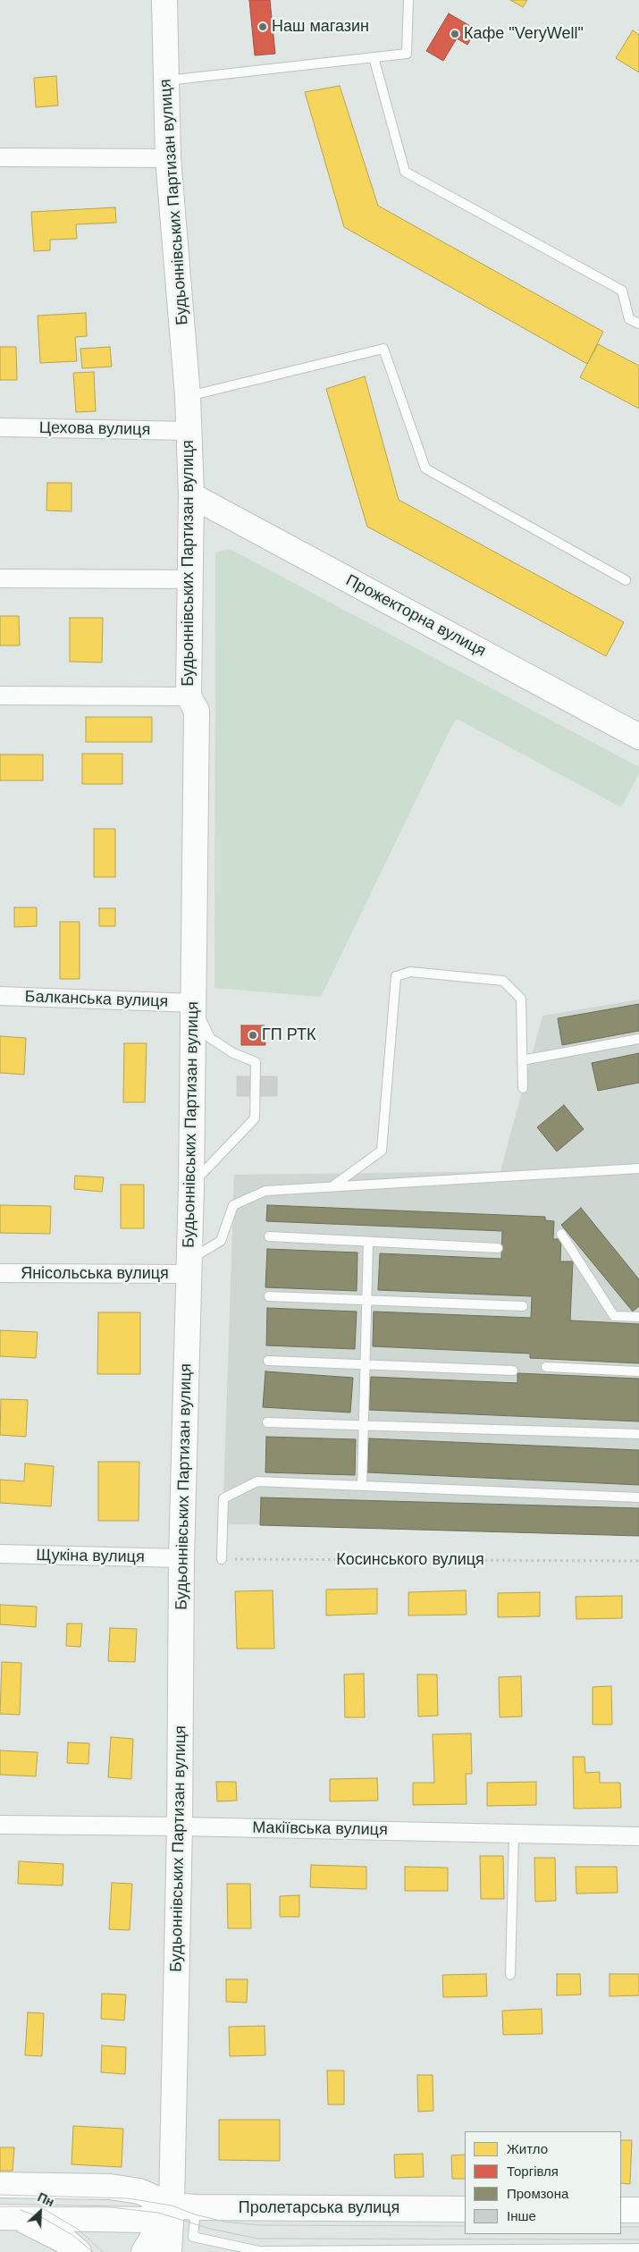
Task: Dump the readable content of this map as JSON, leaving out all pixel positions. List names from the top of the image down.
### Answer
{
  "streets": {
    "main road": ["Будьоннівських Партизан вулиця", "Прожекторна вулиця", "Пролетарська вулиця"],
    "street": [
      "Цехова вулиця",
      "Балканська вулиця",
      "Янісольська вулиця",
      "Щукіна вулиця",
      "Макіївська вулиця"
    ],
    "path": ["Косинського вулиця"]
  },
  "crossings": [
    ["Будьоннівських Партизан вулиця", "Цехова вулиця"],
    ["Будьоннівських Партизан вулиця", "Прожекторна вулиця"],
    ["Будьоннівських Партизан вулиця", "Балканська вулиця"],
    ["Будьоннівських Партизан вулиця", "Янісольська вулиця"],
    ["Будьоннівських Партизан вулиця", "Щукіна вулиця"],
    ["Будьоннівських Партизан вулиця", "Макіївська вулиця"],
    ["Будьоннівських Партизан вулиця", "Пролетарська вулиця"]
  ],
  "places": ["Наш магазин", "Кафе \"VeryWell\"", "ГП РТК"],
  "legend": [
    "Житло",
    "Торгівля",
    "Промзона",
    "Інше"
  ],
  "north": "top right"
}
